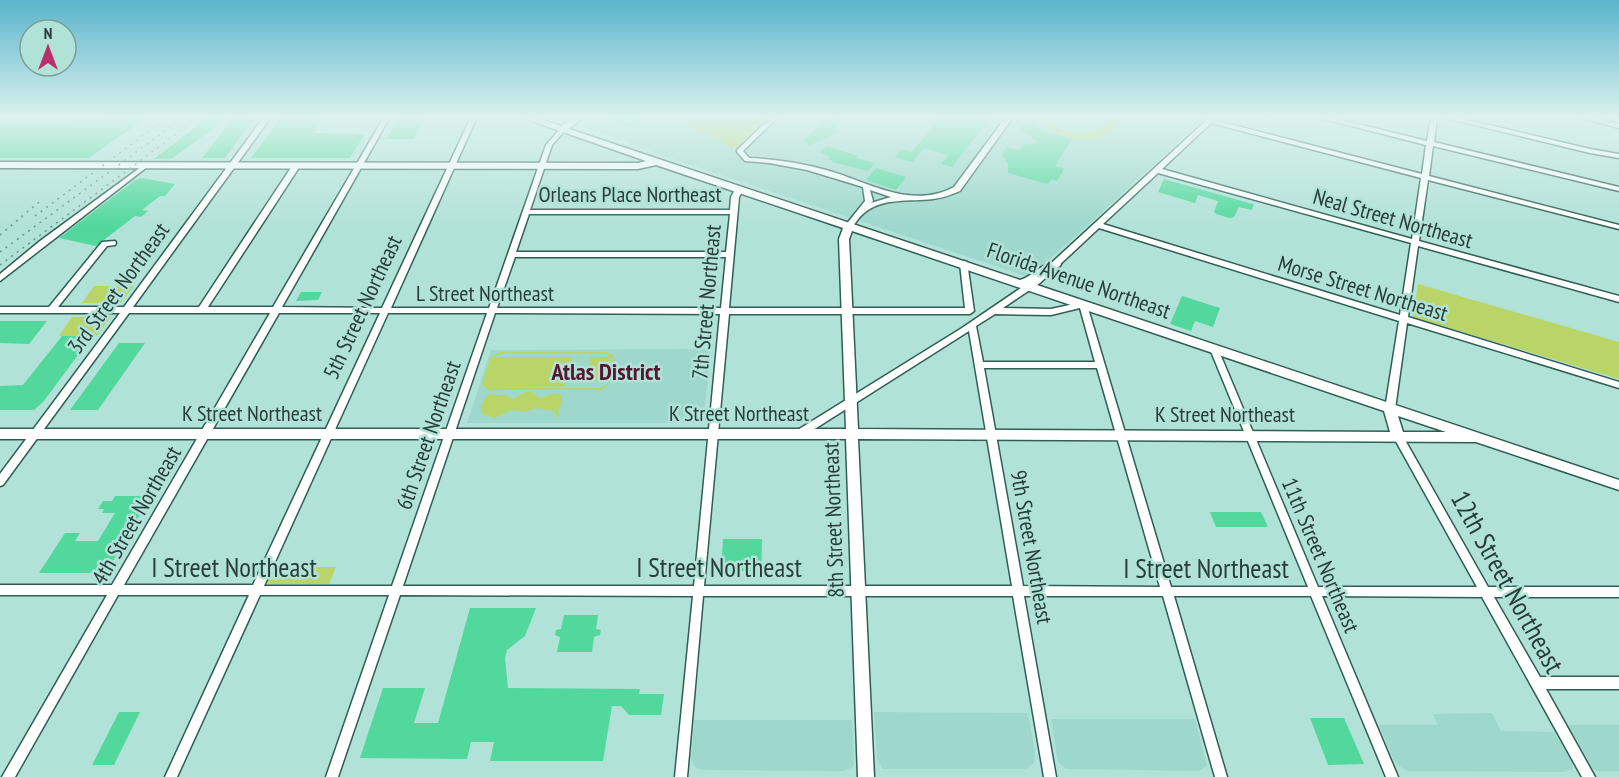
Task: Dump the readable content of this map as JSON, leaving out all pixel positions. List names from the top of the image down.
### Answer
{
  "streets": {
    "main road": [
      "Florida Avenue Northeast",
      "K Street Northeast",
      "8th Street Northeast",
      "12th Street Northeast"
    ],
    "street": [
      "Orleans Place Northeast",
      "Neal Street Northeast",
      "3rd Street Northeast",
      "Morse Street Northeast",
      "L Street Northeast",
      "7th Street Northeast",
      "5th Street Northeast",
      "6th Street Northeast",
      "4th Street Northeast",
      "9th Street Northeast",
      "11th Street Northeast",
      "I Street Northeast"
    ]
  },
  "crossings": [
    ["Orleans Place Northeast", "7th Street Northeast"],
    ["Orleans Place Northeast", "6th Street Northeast"],
    ["Florida Avenue Northeast", "L Street Northeast"],
    ["Florida Avenue Northeast", "7th Street Northeast"],
    ["Florida Avenue Northeast", "K Street Northeast"],
    ["Florida Avenue Northeast", "8th Street Northeast"],
    ["Florida Avenue Northeast", "11th Street Northeast"],
    ["Florida Avenue Northeast", "12th Street Northeast"],
    ["3rd Street Northeast", "L Street Northeast"],
    ["3rd Street Northeast", "K Street Northeast"],
    ["L Street Northeast", "7th Street Northeast"],
    ["L Street Northeast", "5th Street Northeast"],
    ["L Street Northeast", "6th Street Northeast"],
    ["L Street Northeast", "4th Street Northeast"],
    ["L Street Northeast", "8th Street Northeast"],
    ["7th Street Northeast", "K Street Northeast"],
    ["7th Street Northeast", "I Street Northeast"],
    ["5th Street Northeast", "K Street Northeast"],
    ["5th Street Northeast", "I Street Northeast"],
    ["K Street Northeast", "6th Street Northeast"],
    ["K Street Northeast", "4th Street Northeast"],
    ["K Street Northeast", "8th Street Northeast"],
    ["K Street Northeast", "9th Street Northeast"],
    ["K Street Northeast", "11th Street Northeast"],
    ["K Street Northeast", "12th Street Northeast"],
    ["6th Street Northeast", "I Street Northeast"],
    ["4th Street Northeast", "I Street Northeast"],
    ["8th Street Northeast", "I Street Northeast"],
    ["9th Street Northeast", "I Street Northeast"],
    ["11th Street Northeast", "I Street Northeast"],
    ["I Street Northeast", "12th Street Northeast"]
  ],
  "districts": ["Atlas District"],
  "north": "top"
}
